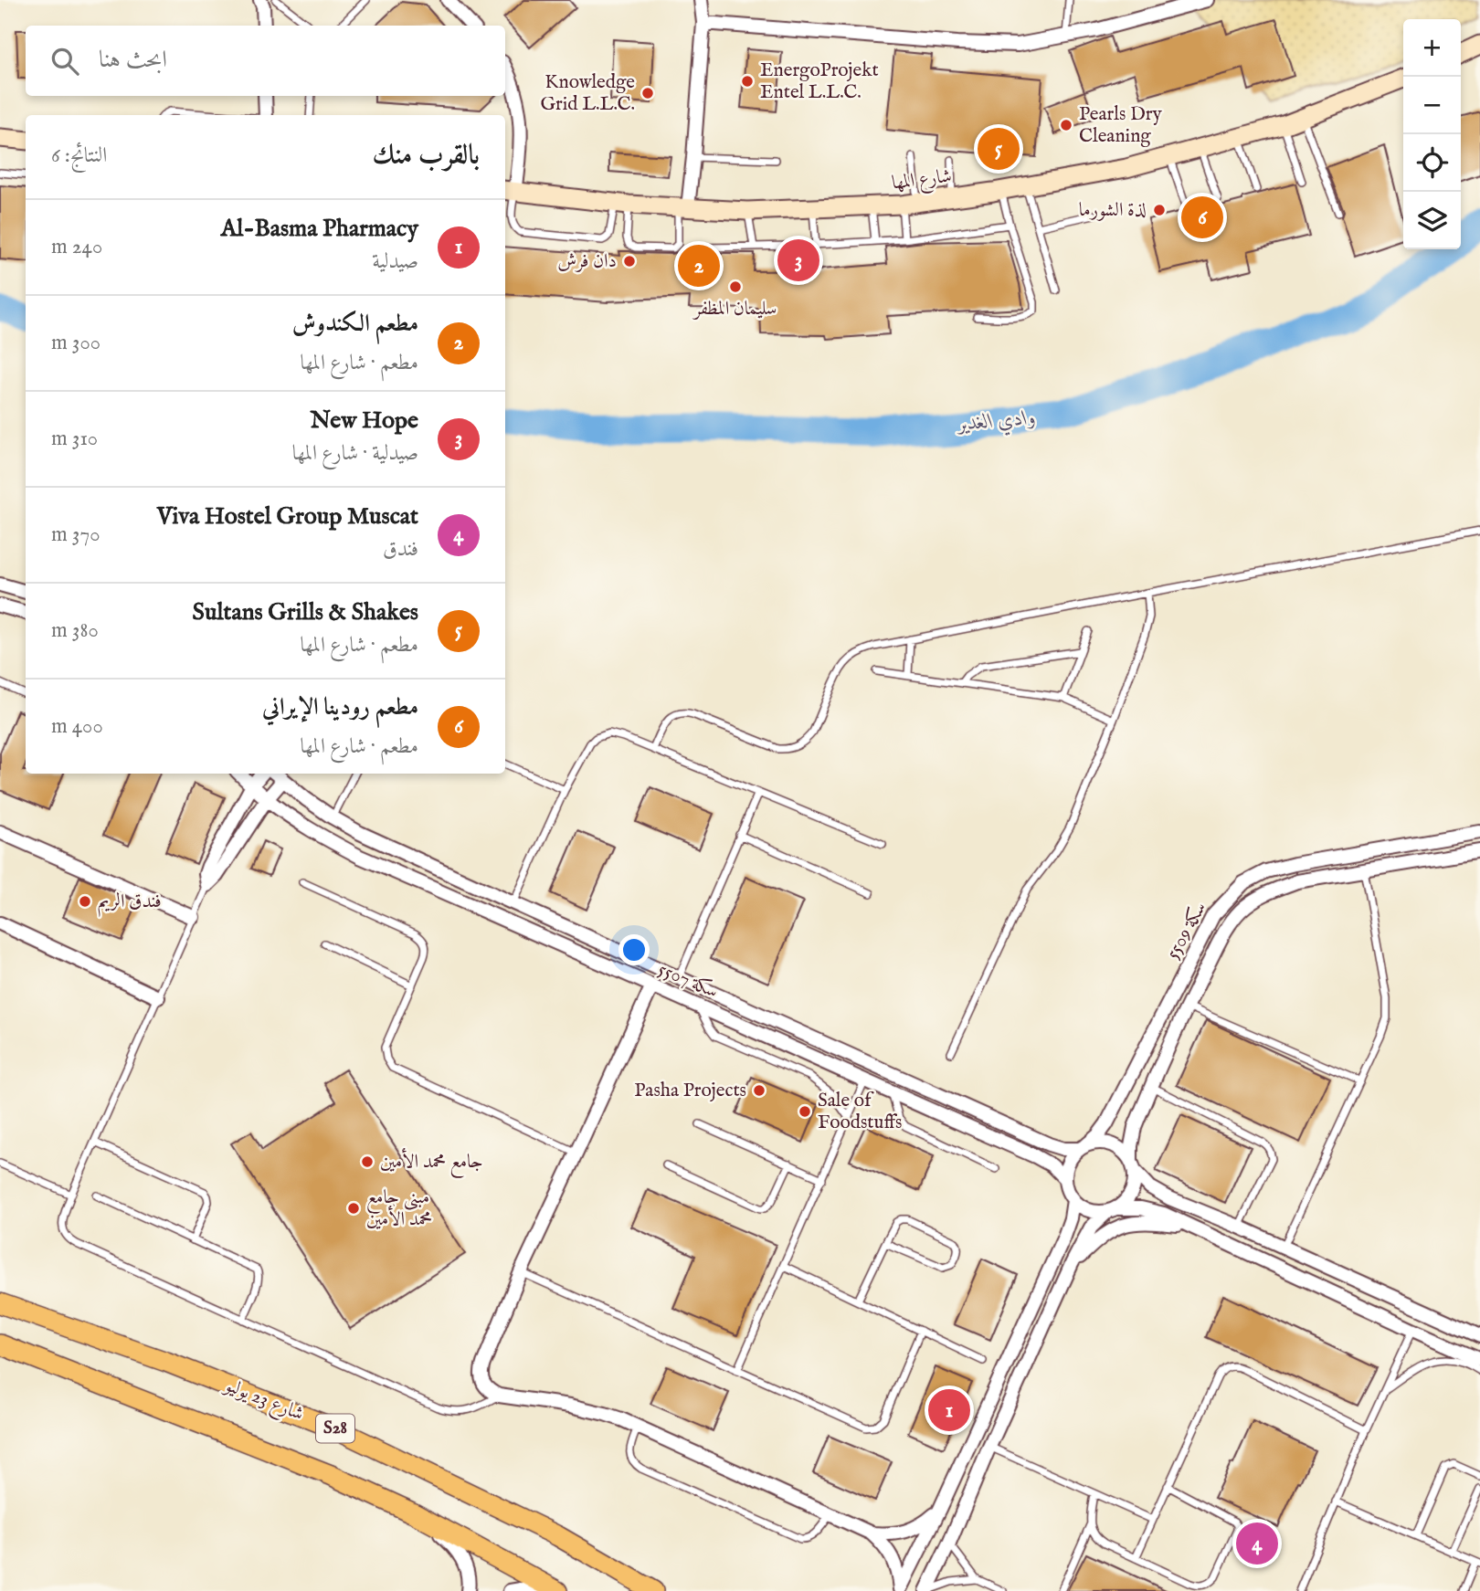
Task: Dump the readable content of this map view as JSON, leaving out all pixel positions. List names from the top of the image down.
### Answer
{
  "streets": {
    "main road": ["شارع 23 يوليو", "S28"],
    "street": ["شارع المها", "سكة 5509", "سكة 5507"]
  },
  "crossings": [
    ["سكة 5509", "سكة 5507"]
  ],
  "water": ["وادي الغدير"],
  "places": [
    "EnergoProjekt Entel L.L.C.",
    "Knowledge Grid L.L.C.",
    "Pearls Dry Cleaning",
    "لذة الشورما",
    "دان فرش",
    "سليمان المظفر",
    "فندق الريم",
    "Pasha Projects",
    "Sale of Foodstuffs",
    "جامع محمد الأمين",
    "مبنى جامع محمد الأمين"
  ],
  "page": {
    "map_buttons": ["+", "−"],
    "search": "ابحث هنا",
    "heading": ["بالقرب منك", "النتائج: 6"],
    "pins": [
      "5",
      "6",
      "3",
      "2",
      "1",
      "4"
    ],
    "list": [
      {
        "mark": "1",
        "name": "Al-Basma Pharmacy",
        "note": "صيدلية",
        "value": "240 m"
      },
      {
        "mark": "2",
        "name": "مطعم الكندوش",
        "note": "مطعم · شارع المها",
        "value": "300 m"
      },
      {
        "mark": "3",
        "name": "New Hope",
        "note": "صيدلية · شارع المها",
        "value": "310 m"
      },
      {
        "mark": "4",
        "name": "Viva Hostel Group Muscat",
        "note": "فندق",
        "value": "370 m"
      },
      {
        "mark": "5",
        "name": "Sultans Grills & Shakes",
        "note": "مطعم · شارع المها",
        "value": "380 m"
      },
      {
        "mark": "6",
        "name": "مطعم رودينا الإيراني",
        "note": "مطعم · شارع المها",
        "value": "400 m"
      }
    ]
  }
}
